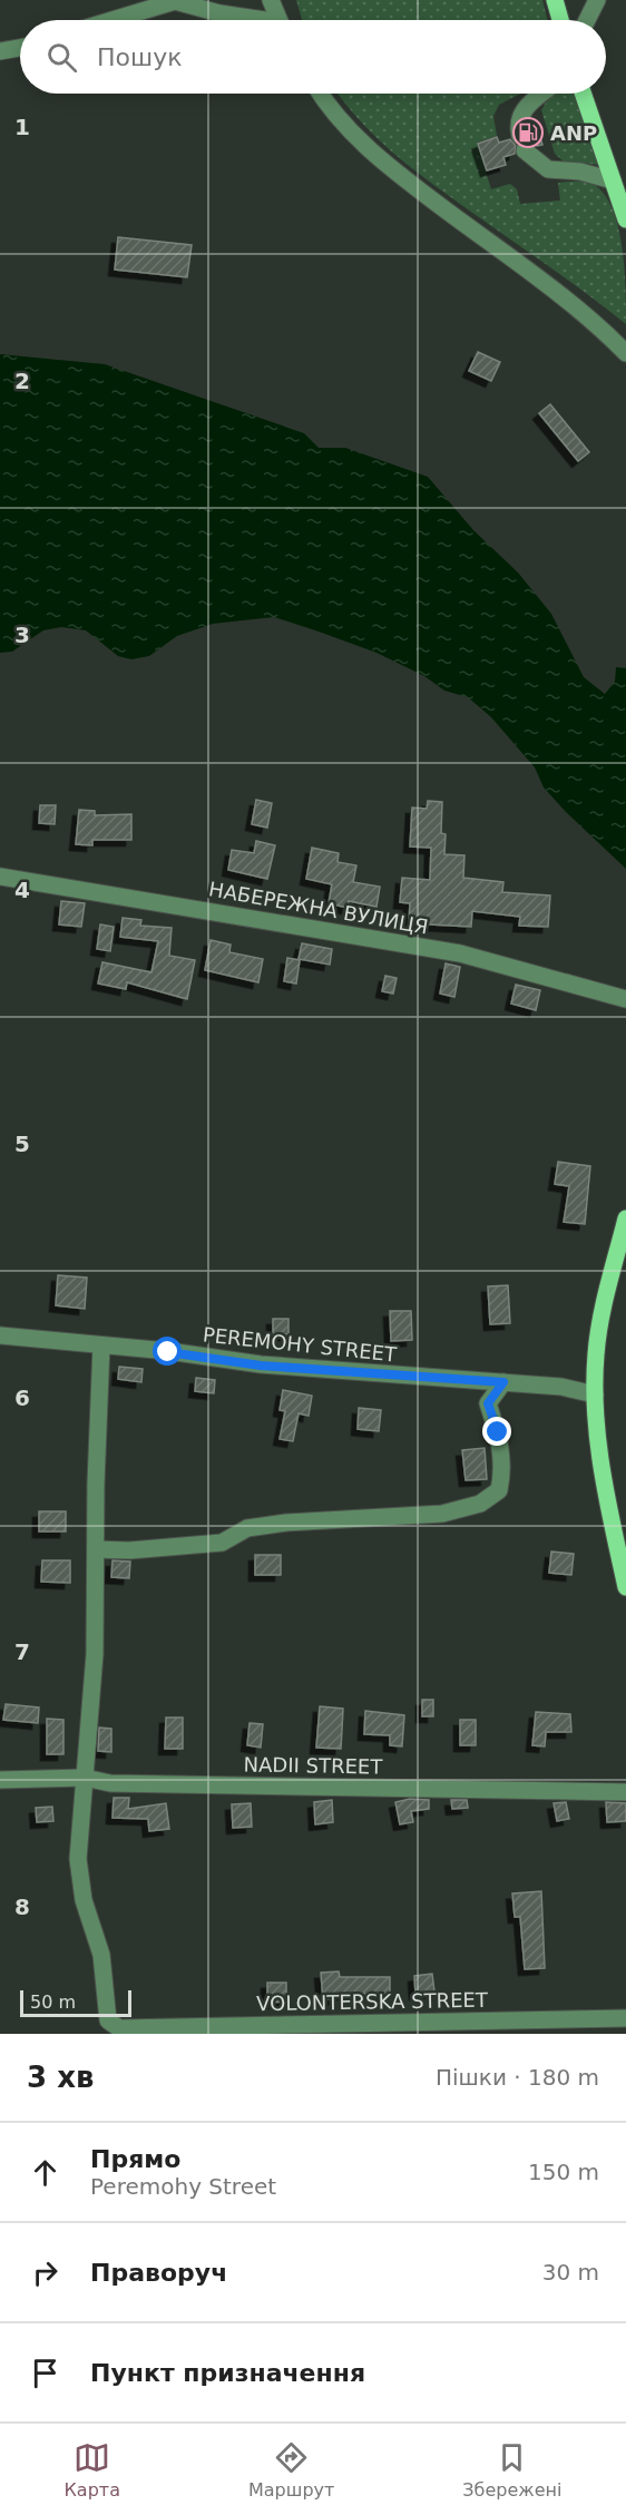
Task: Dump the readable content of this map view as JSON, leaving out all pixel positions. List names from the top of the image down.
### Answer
{
  "streets": {
    "street": [
      "НАБЕРЕЖНА ВУЛИЦЯ",
      "PEREMOHY STREET",
      "NADII STREET",
      "VOLONTERSKA STREET"
    ]
  },
  "crossings": [
    ["NADII STREET", "VOLONTERSKA STREET"]
  ],
  "places": {
    "fuel station": ["ANP"]
  },
  "scale_bar": "50 m",
  "page": {
    "search": "Пошук",
    "scale": "50 m",
    "heading": ["3 хв", "Пішки · 180 m"],
    "list": [
      ["Прямо", "Peremohy Street", "150 m"],
      ["Праворуч", "30 m"],
      "Пункт призначення"
    ],
    "nav": ["Карта", "Маршрут", "Збережені"]
  },
  "grid": {
    "rows": [
      "1",
      "2",
      "3",
      "4",
      "5",
      "6",
      "7",
      "8"
    ]
  }
}
